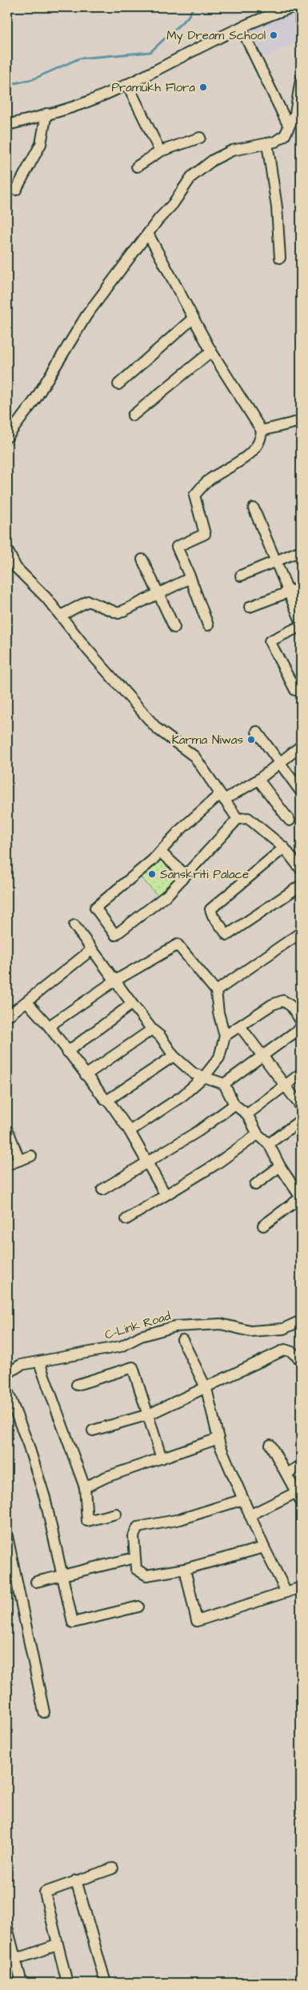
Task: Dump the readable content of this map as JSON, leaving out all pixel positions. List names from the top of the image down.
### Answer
{
  "streets": {
    "street": ["C-Link Road"]
  },
  "places": [
    "My Dream School",
    "Pramukh Flora",
    "Karma Niwas",
    "Sanskriti Palace"
  ]
}
